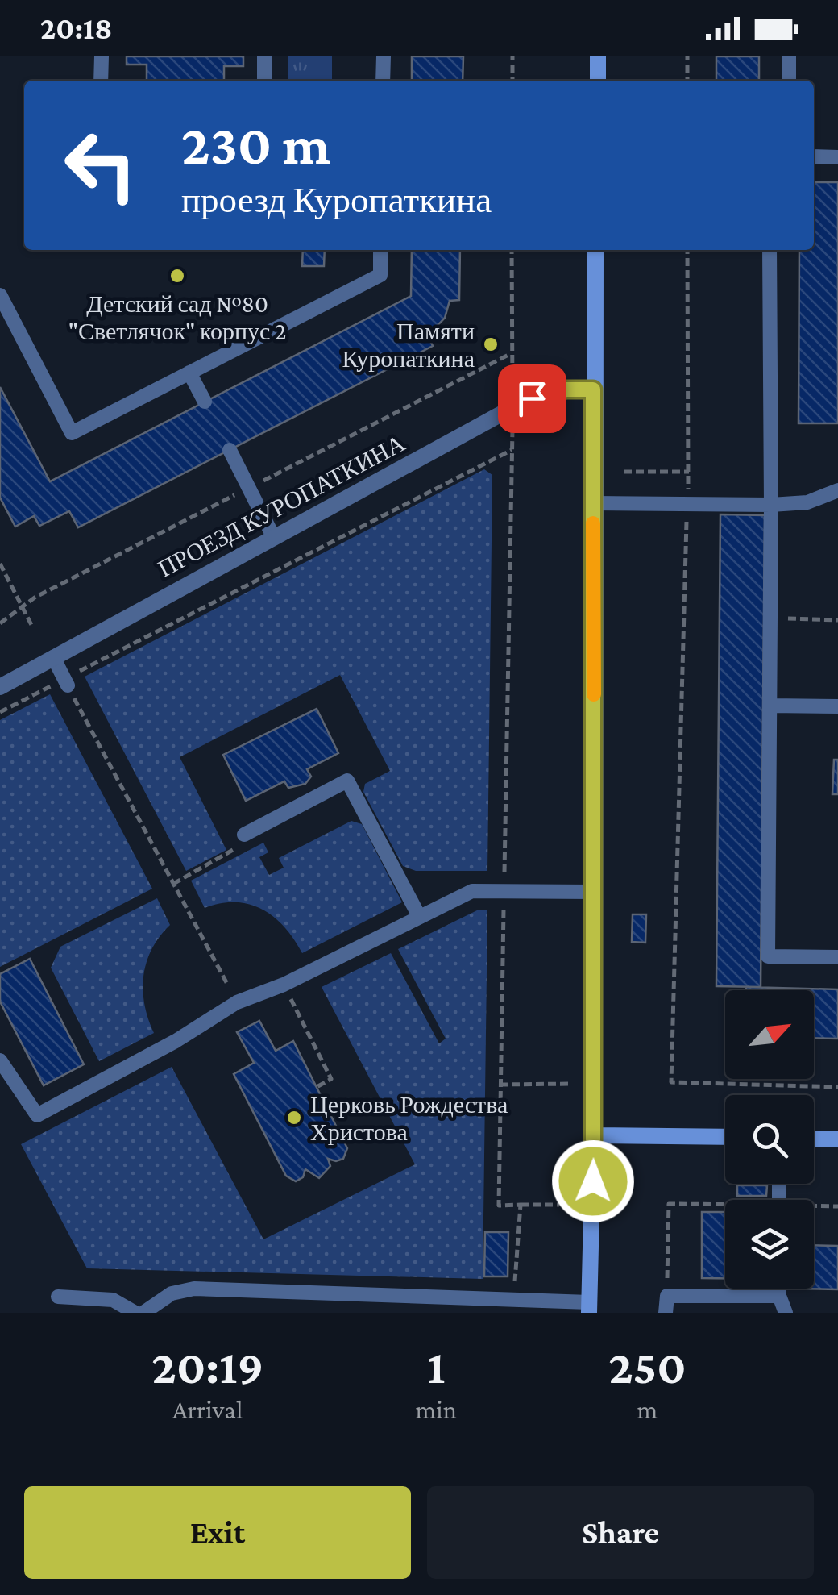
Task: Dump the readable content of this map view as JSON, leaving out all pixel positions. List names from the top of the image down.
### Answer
{
  "streets": {
    "street": ["ПРОЕЗД КУРОПАТКИНА"]
  },
  "places": ["Детский сад №80 \"Светлячок\" корпус 2", "Памяти Куропаткина", "Церковь Рождества Христова"],
  "north": "top right",
  "page": {
    "status": "20:18",
    "turn": ["230 m", "проезд Куропаткина"],
    "eta": [
      "20:19",
      "Arrival",
      "1",
      "min",
      "250",
      "m"
    ],
    "buttons": ["Exit", "Share"]
  }
}
